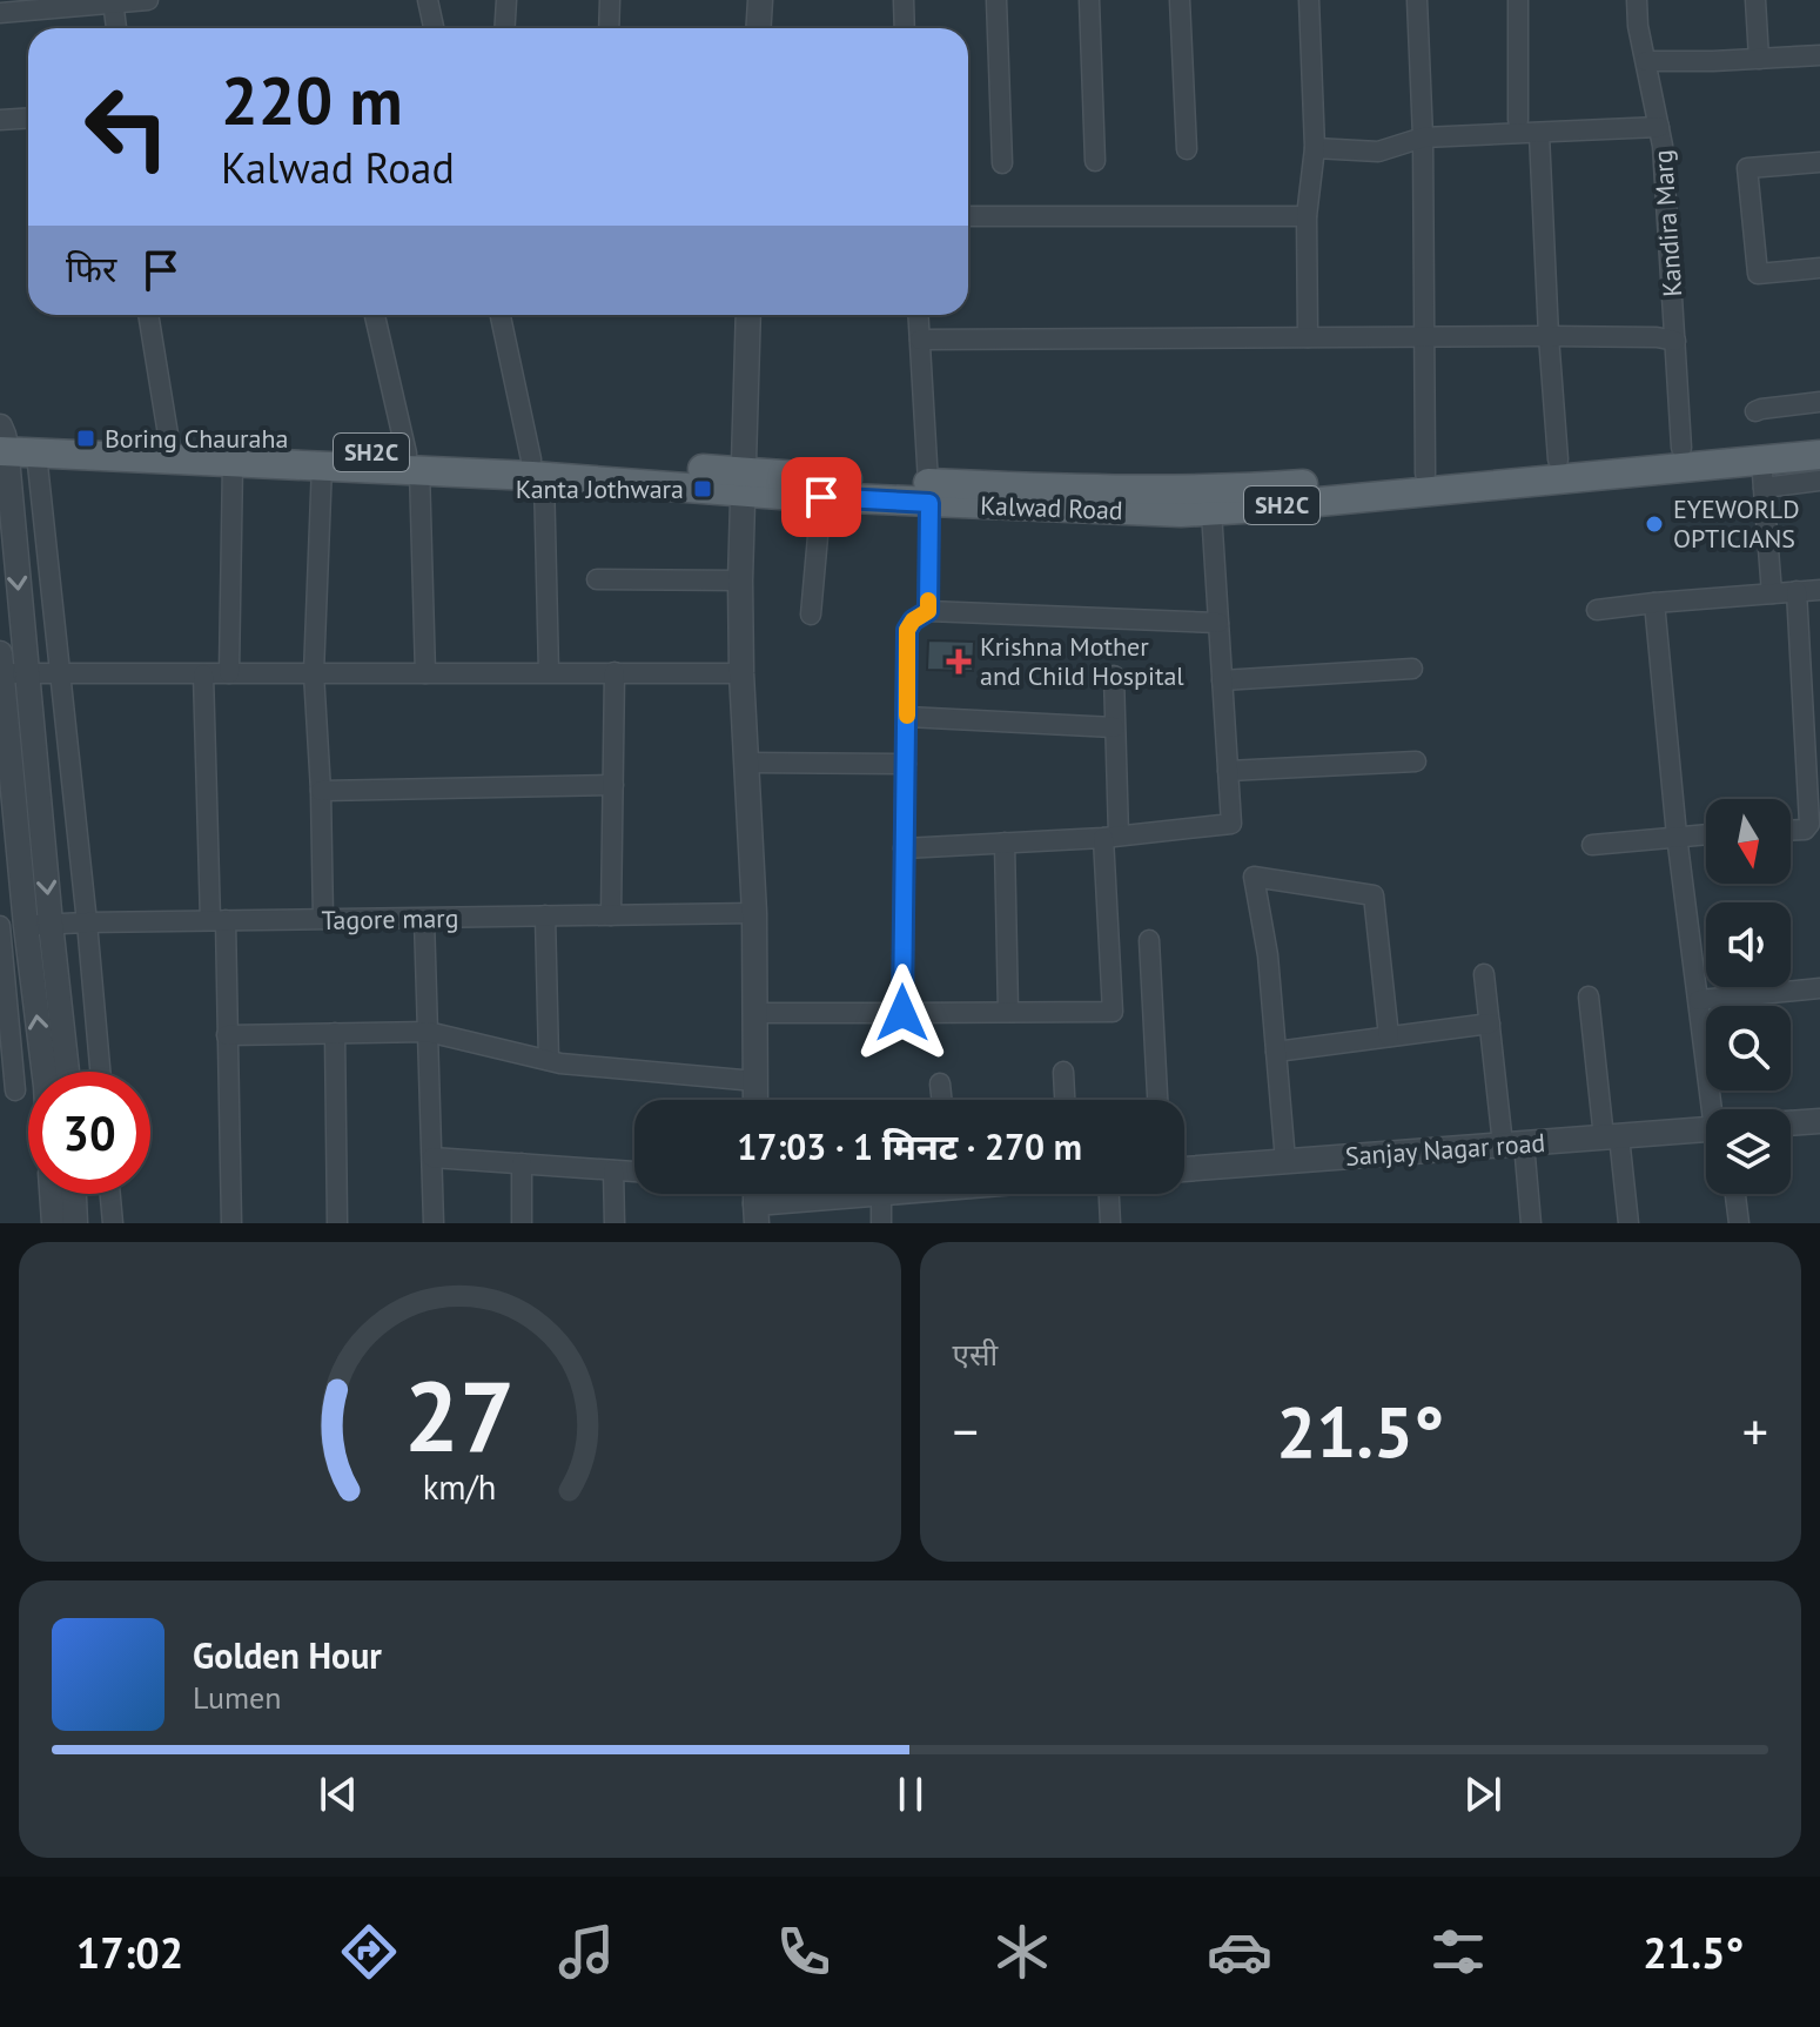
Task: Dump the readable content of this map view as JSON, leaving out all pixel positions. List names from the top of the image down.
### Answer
{
  "streets": {
    "main road": ["SH2C", "Kalwad Road"],
    "street": ["Kandira Marg", "Tagore marg", "Sanjay Nagar road"]
  },
  "crossings": [
    ["Kandira Marg", "Kalwad Road"]
  ],
  "places": {
    "transit": ["Boring Chauraha", "Kanta Jothwara"],
    "other": ["EYEWORLD OPTICIANS"],
    "health": ["Krishna Mother and Child Hospital"]
  },
  "north": "bottom",
  "page": {
    "turn": ["220 m", "Kalwad Road"],
    "then": "फिर",
    "limit": "30",
    "trip": "17:03 · 1 मिनट · 270 m",
    "tile": "एसी",
    "heat": ["−", "21.5°", "+"],
    "song": ["Golden Hour", "Lumen"],
    "tabs": ["17:02", "21.5°"],
    "gauge": ["27", "km/h"]
  }
}
